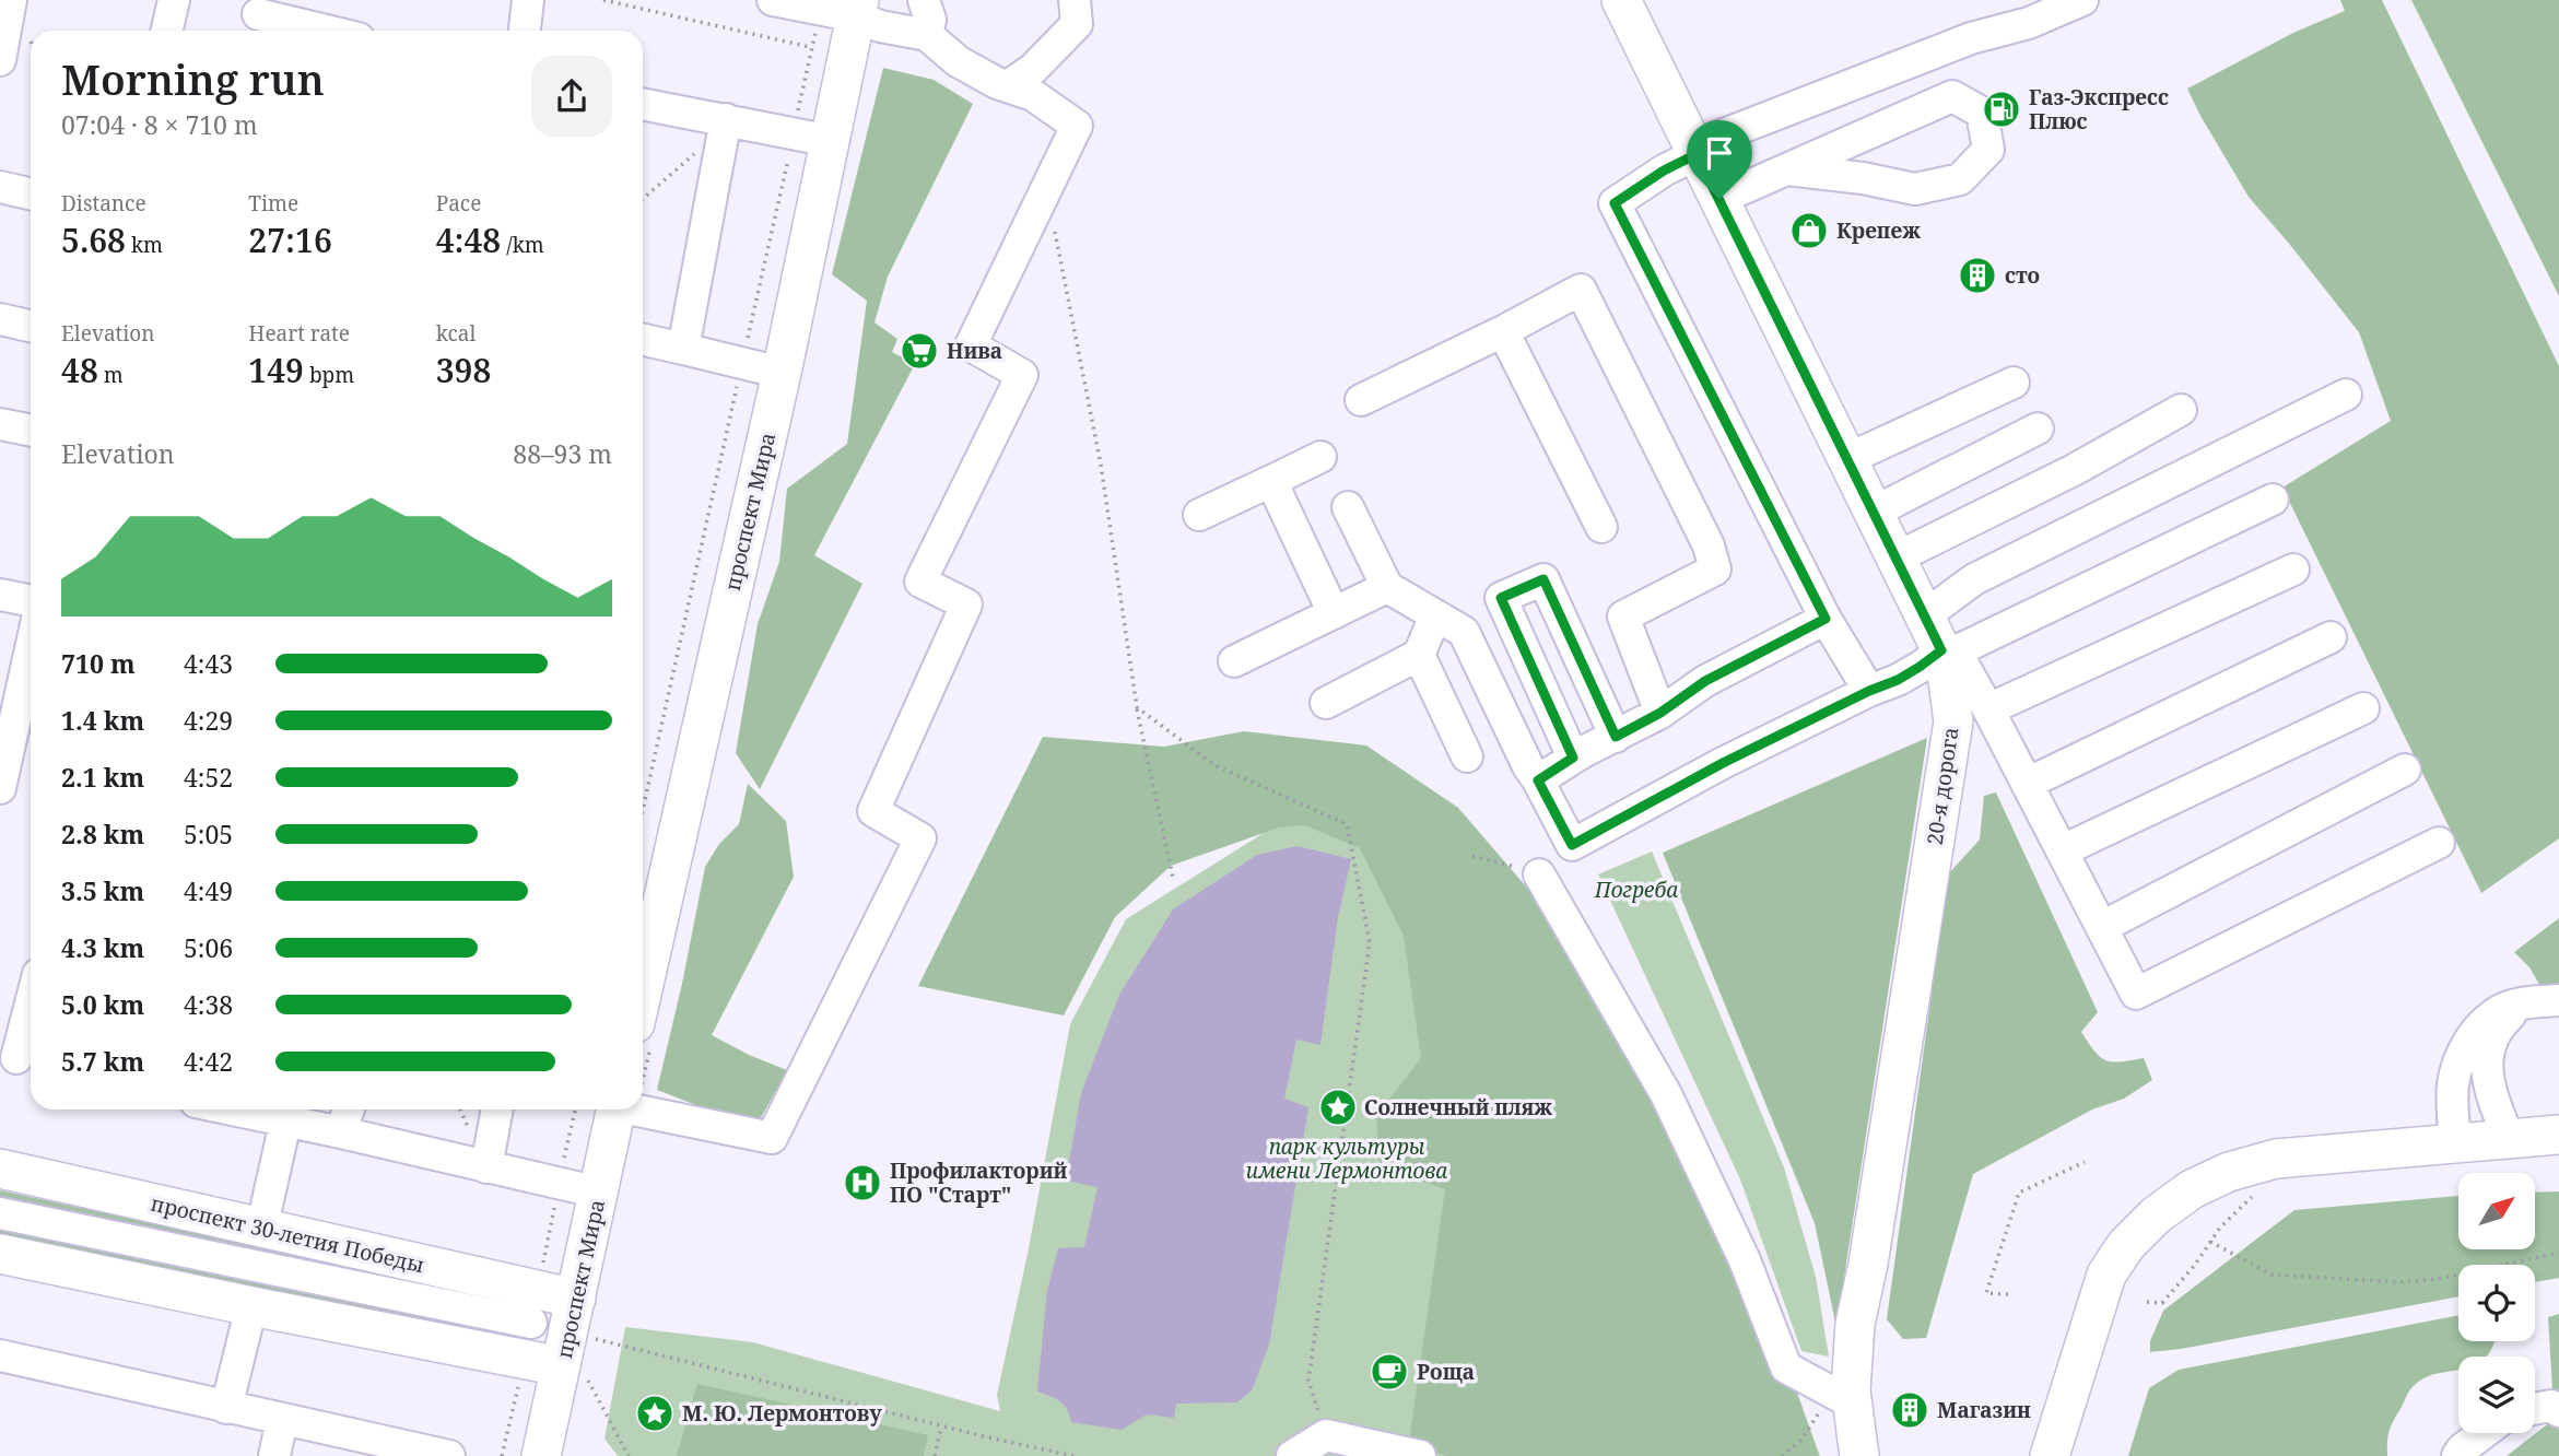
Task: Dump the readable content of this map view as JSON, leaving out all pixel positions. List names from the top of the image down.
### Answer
{
  "streets": {
    "main road": ["проспект Мира", "20-я дорога", "проспект 30-летия Победы"]
  },
  "crossings": [
    ["проспект Мира", "проспект 30-летия Победы"]
  ],
  "parks": ["Погреба", "парк культуры имени Лермонтова"],
  "places": {
    "fuel station": ["Газ-Экспресс Плюс"],
    "shop": ["Крепеж"],
    "building": ["сто", "Магазин"],
    "supermarket": ["Нива"],
    "place": ["Солнечный пляж", "М. Ю. Лермонтову"],
    "hospital": ["Профилакторий ПО \"Старт\""],
    "cafe": ["Роща"]
  },
  "north": "top right",
  "page": {
    "heading": ["Morning run", "07:04 · 8 × 710 m"],
    "stats": [
      ["Distance", "5.68 km"],
      ["Time", "27:16"],
      ["Pace", "4:48 /km"],
      ["Elevation", "48 m"],
      ["Heart rate", "149 bpm"],
      ["kcal", "398"]
    ],
    "chart": ["Elevation", "88–93 m"],
    "list": [
      {
        "name": "710 m",
        "note": "4:43"
      },
      {
        "name": "1.4 km",
        "note": "4:29"
      },
      {
        "name": "2.1 km",
        "note": "4:52"
      },
      {
        "name": "2.8 km",
        "note": "5:05"
      },
      {
        "name": "3.5 km",
        "note": "4:49"
      },
      {
        "name": "4.3 km",
        "note": "5:06"
      },
      {
        "name": "5.0 km",
        "note": "4:38"
      },
      {
        "name": "5.7 km",
        "note": "4:42"
      }
    ]
  }
}
